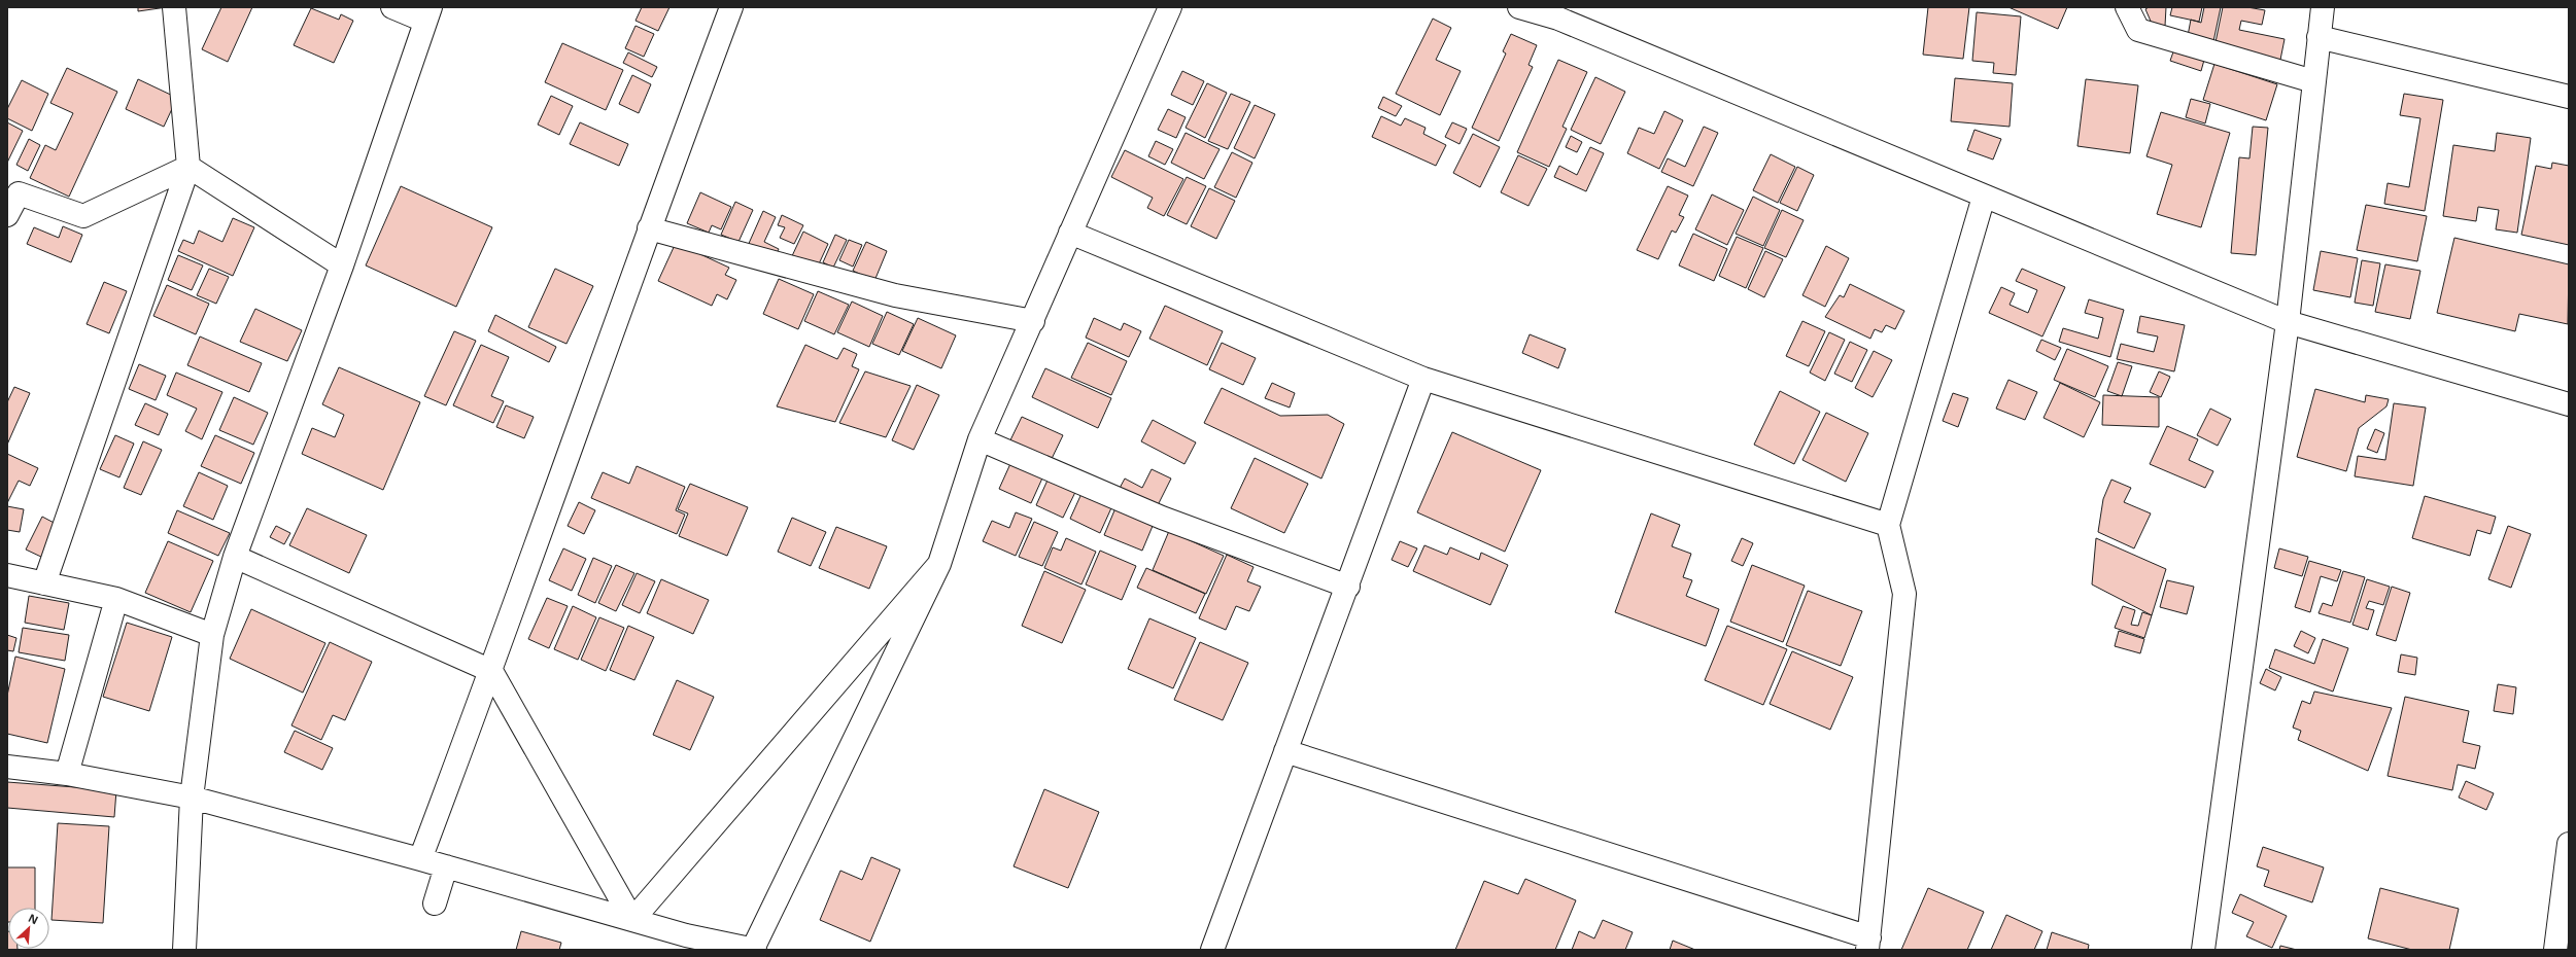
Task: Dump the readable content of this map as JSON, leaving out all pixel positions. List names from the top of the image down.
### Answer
{
  "north": "top right"
}
